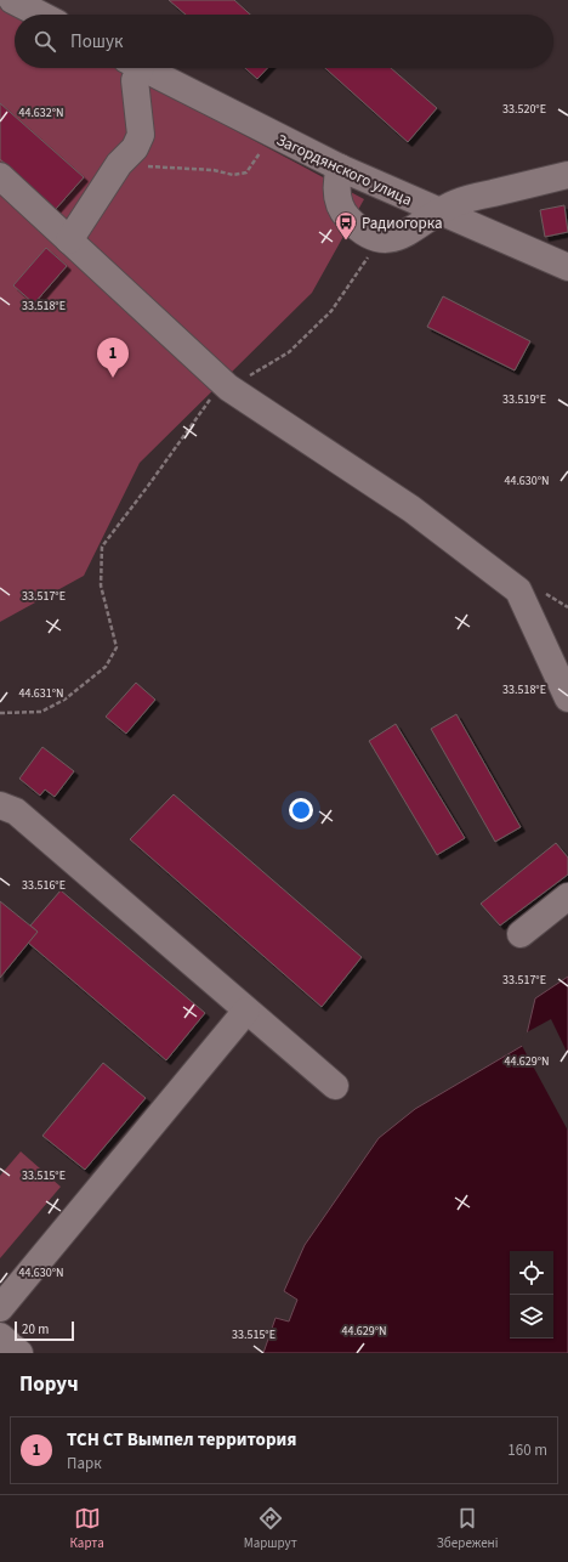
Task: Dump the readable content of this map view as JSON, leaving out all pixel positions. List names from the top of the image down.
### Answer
{
  "streets": {
    "street": ["Загордянского улица"]
  },
  "places": {
    "bus stop": ["Радиогорка"]
  },
  "scale_bar": "20 m",
  "page": {
    "search": "Пошук",
    "pins": "1",
    "scale": "20 m",
    "heading": "Поруч",
    "list": [
      {
        "mark": "1",
        "name": "ТСН СТ Вымпел территория",
        "note": "Парк",
        "value": "160 m"
      }
    ],
    "nav": ["Карта", "Маршрут", "Збережені"]
  },
  "coordinates": [
    "33.520°E",
    "44.632°N",
    "33.518°E",
    "33.519°E",
    "44.630°N",
    "33.517°E",
    "44.631°N",
    "33.516°E",
    "44.629°N",
    "33.515°E"
  ]
}
